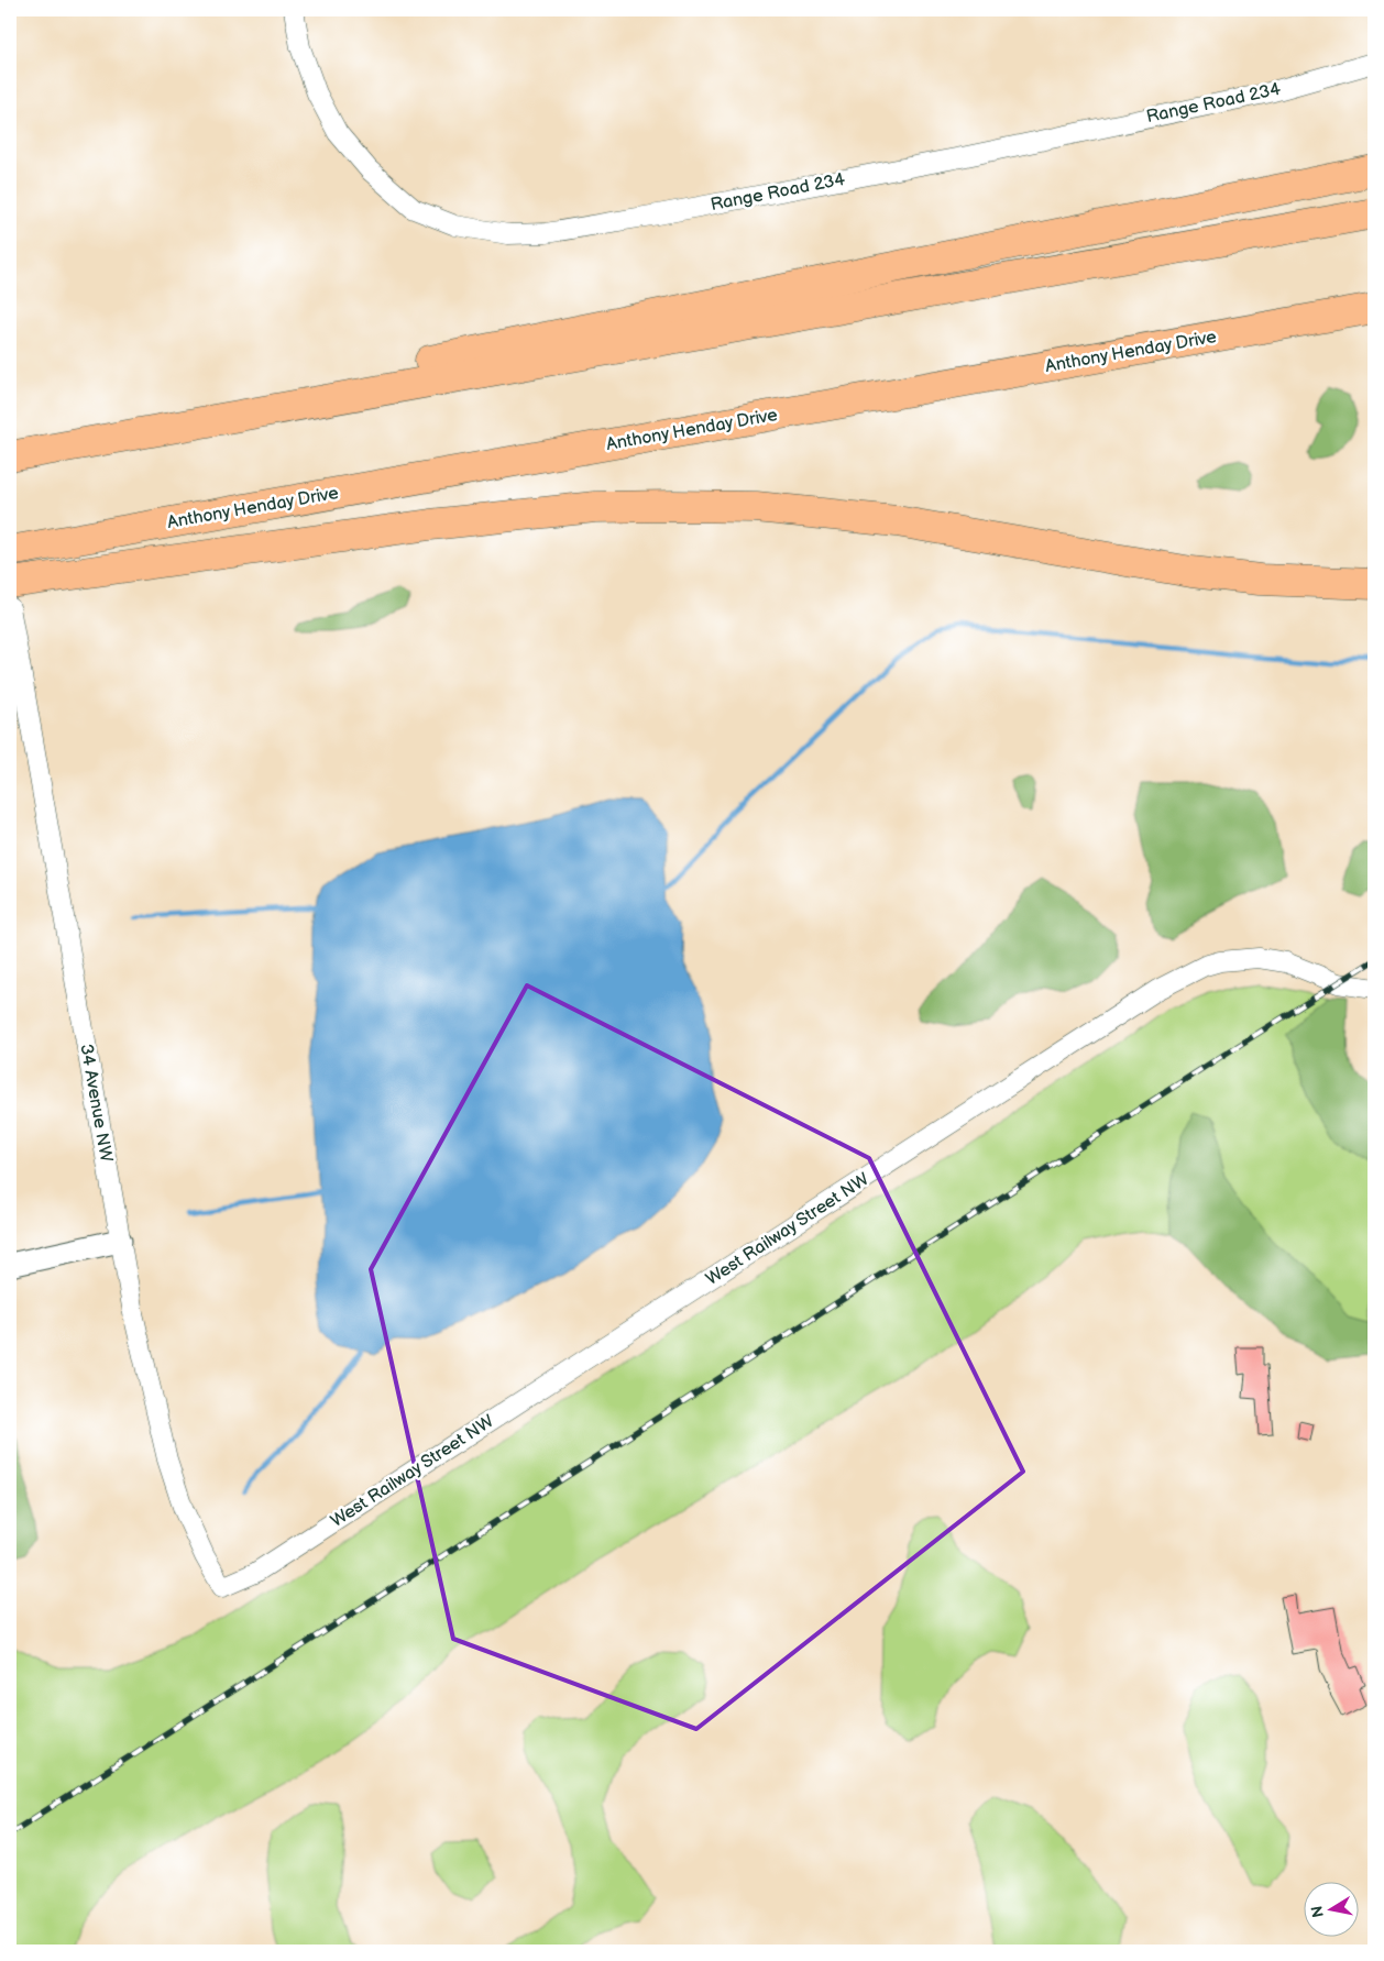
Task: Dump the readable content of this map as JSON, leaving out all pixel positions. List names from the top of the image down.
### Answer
{
  "streets": {
    "highway": ["Anthony Henday Drive"],
    "street": ["Range Road 234", "34 Avenue NW", "West Railway Street NW"]
  },
  "crossings": [
    ["34 Avenue NW", "West Railway Street NW"]
  ],
  "north": "left"
}
